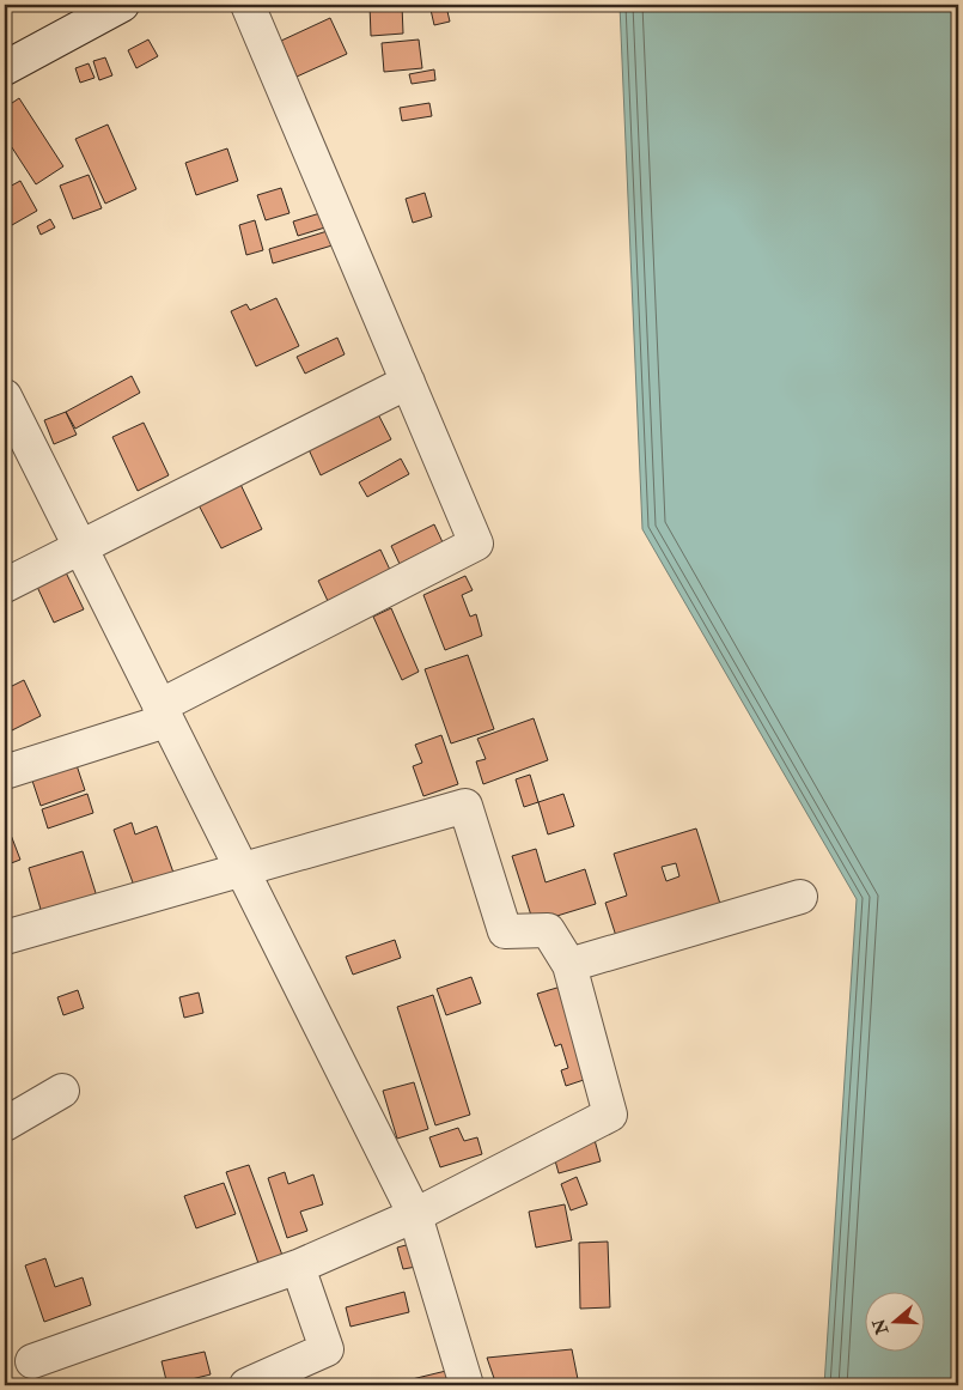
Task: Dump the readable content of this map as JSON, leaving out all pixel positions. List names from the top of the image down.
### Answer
{
  "north": "left"
}
